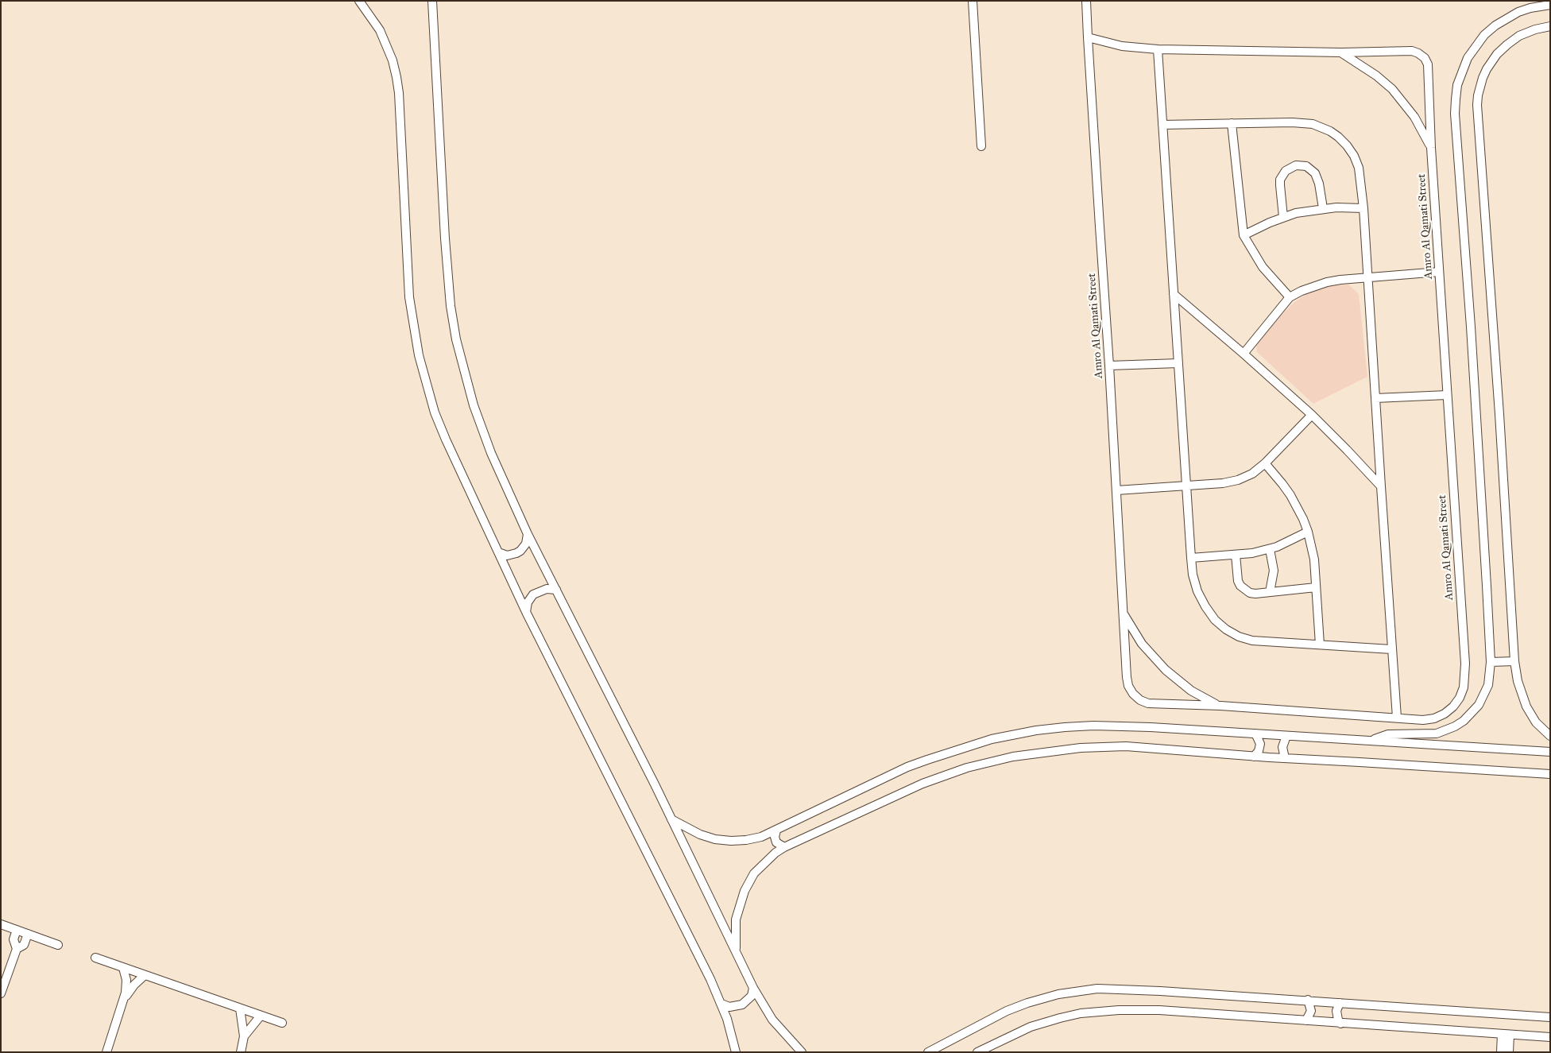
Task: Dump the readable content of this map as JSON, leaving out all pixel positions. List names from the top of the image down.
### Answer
{
  "streets": {
    "street": ["Amro Al Qamati Street"]
  }
}
